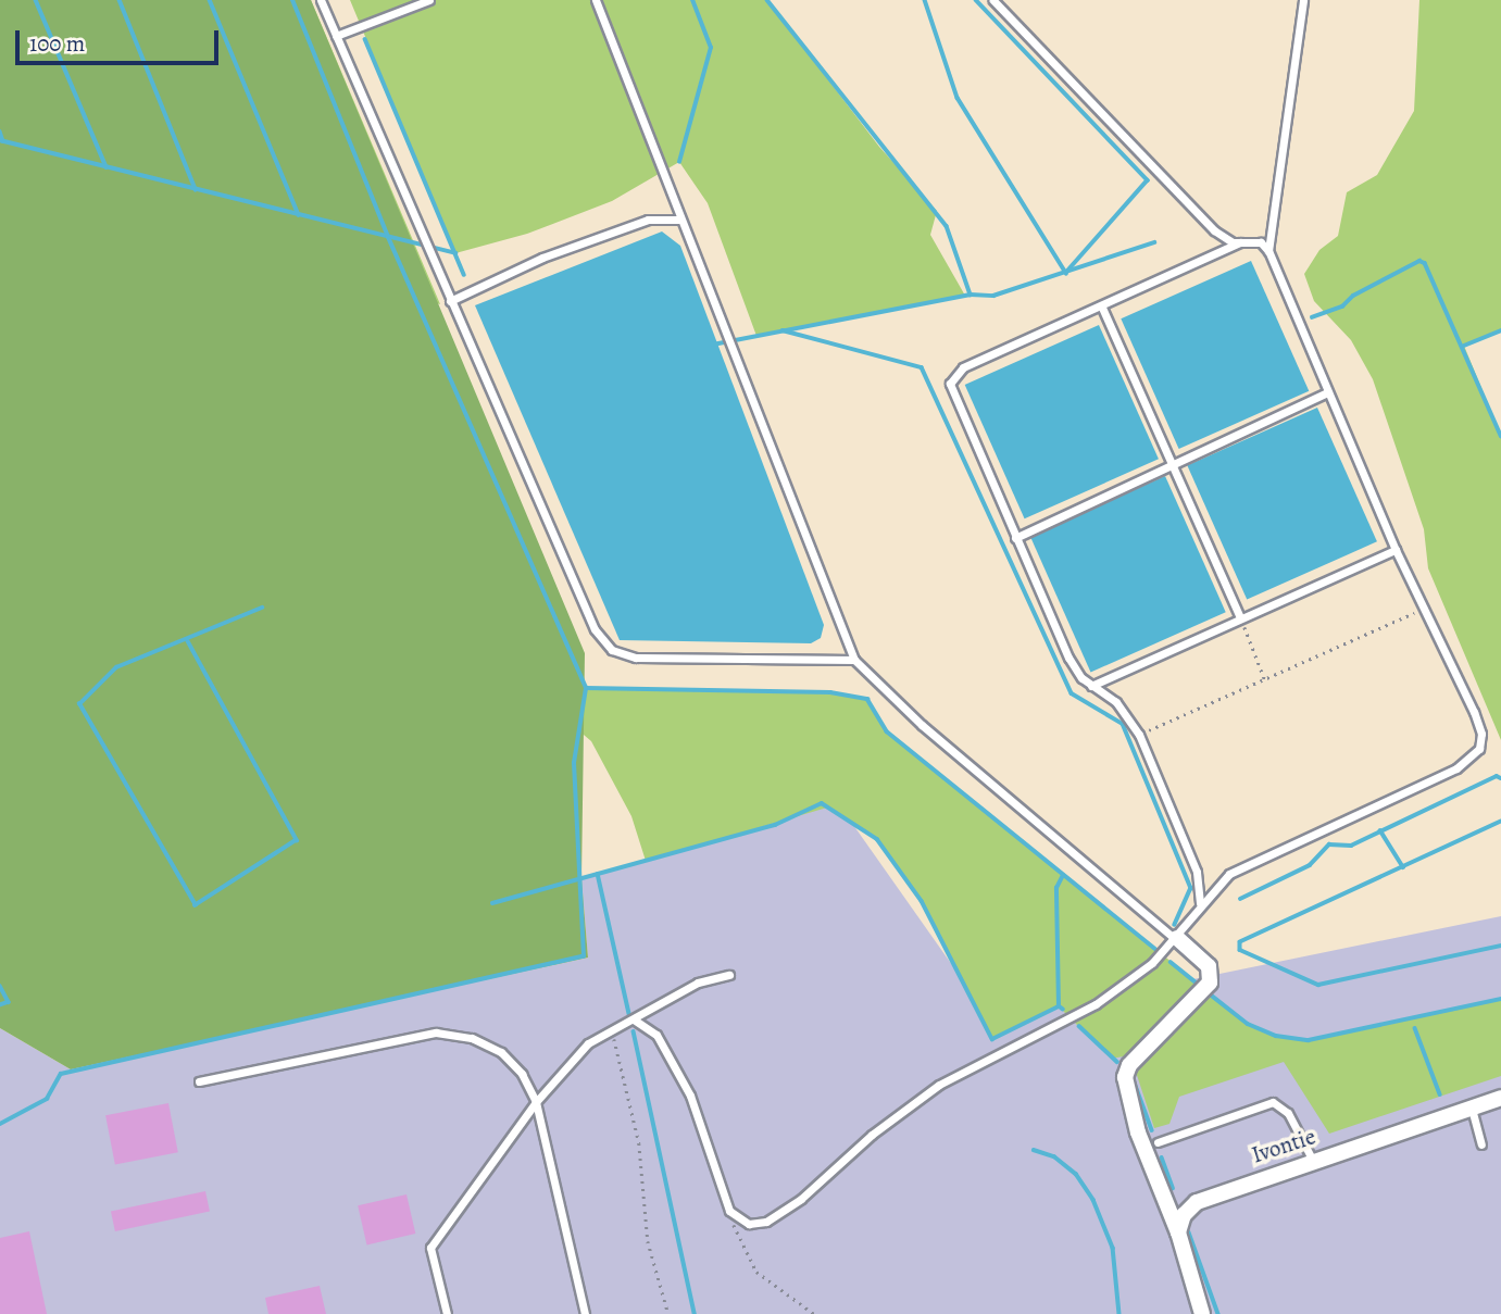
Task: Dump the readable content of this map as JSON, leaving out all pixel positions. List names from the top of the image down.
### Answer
{
  "streets": {
    "street": ["Ivontie"]
  },
  "scale_bar": "100 m"
}
